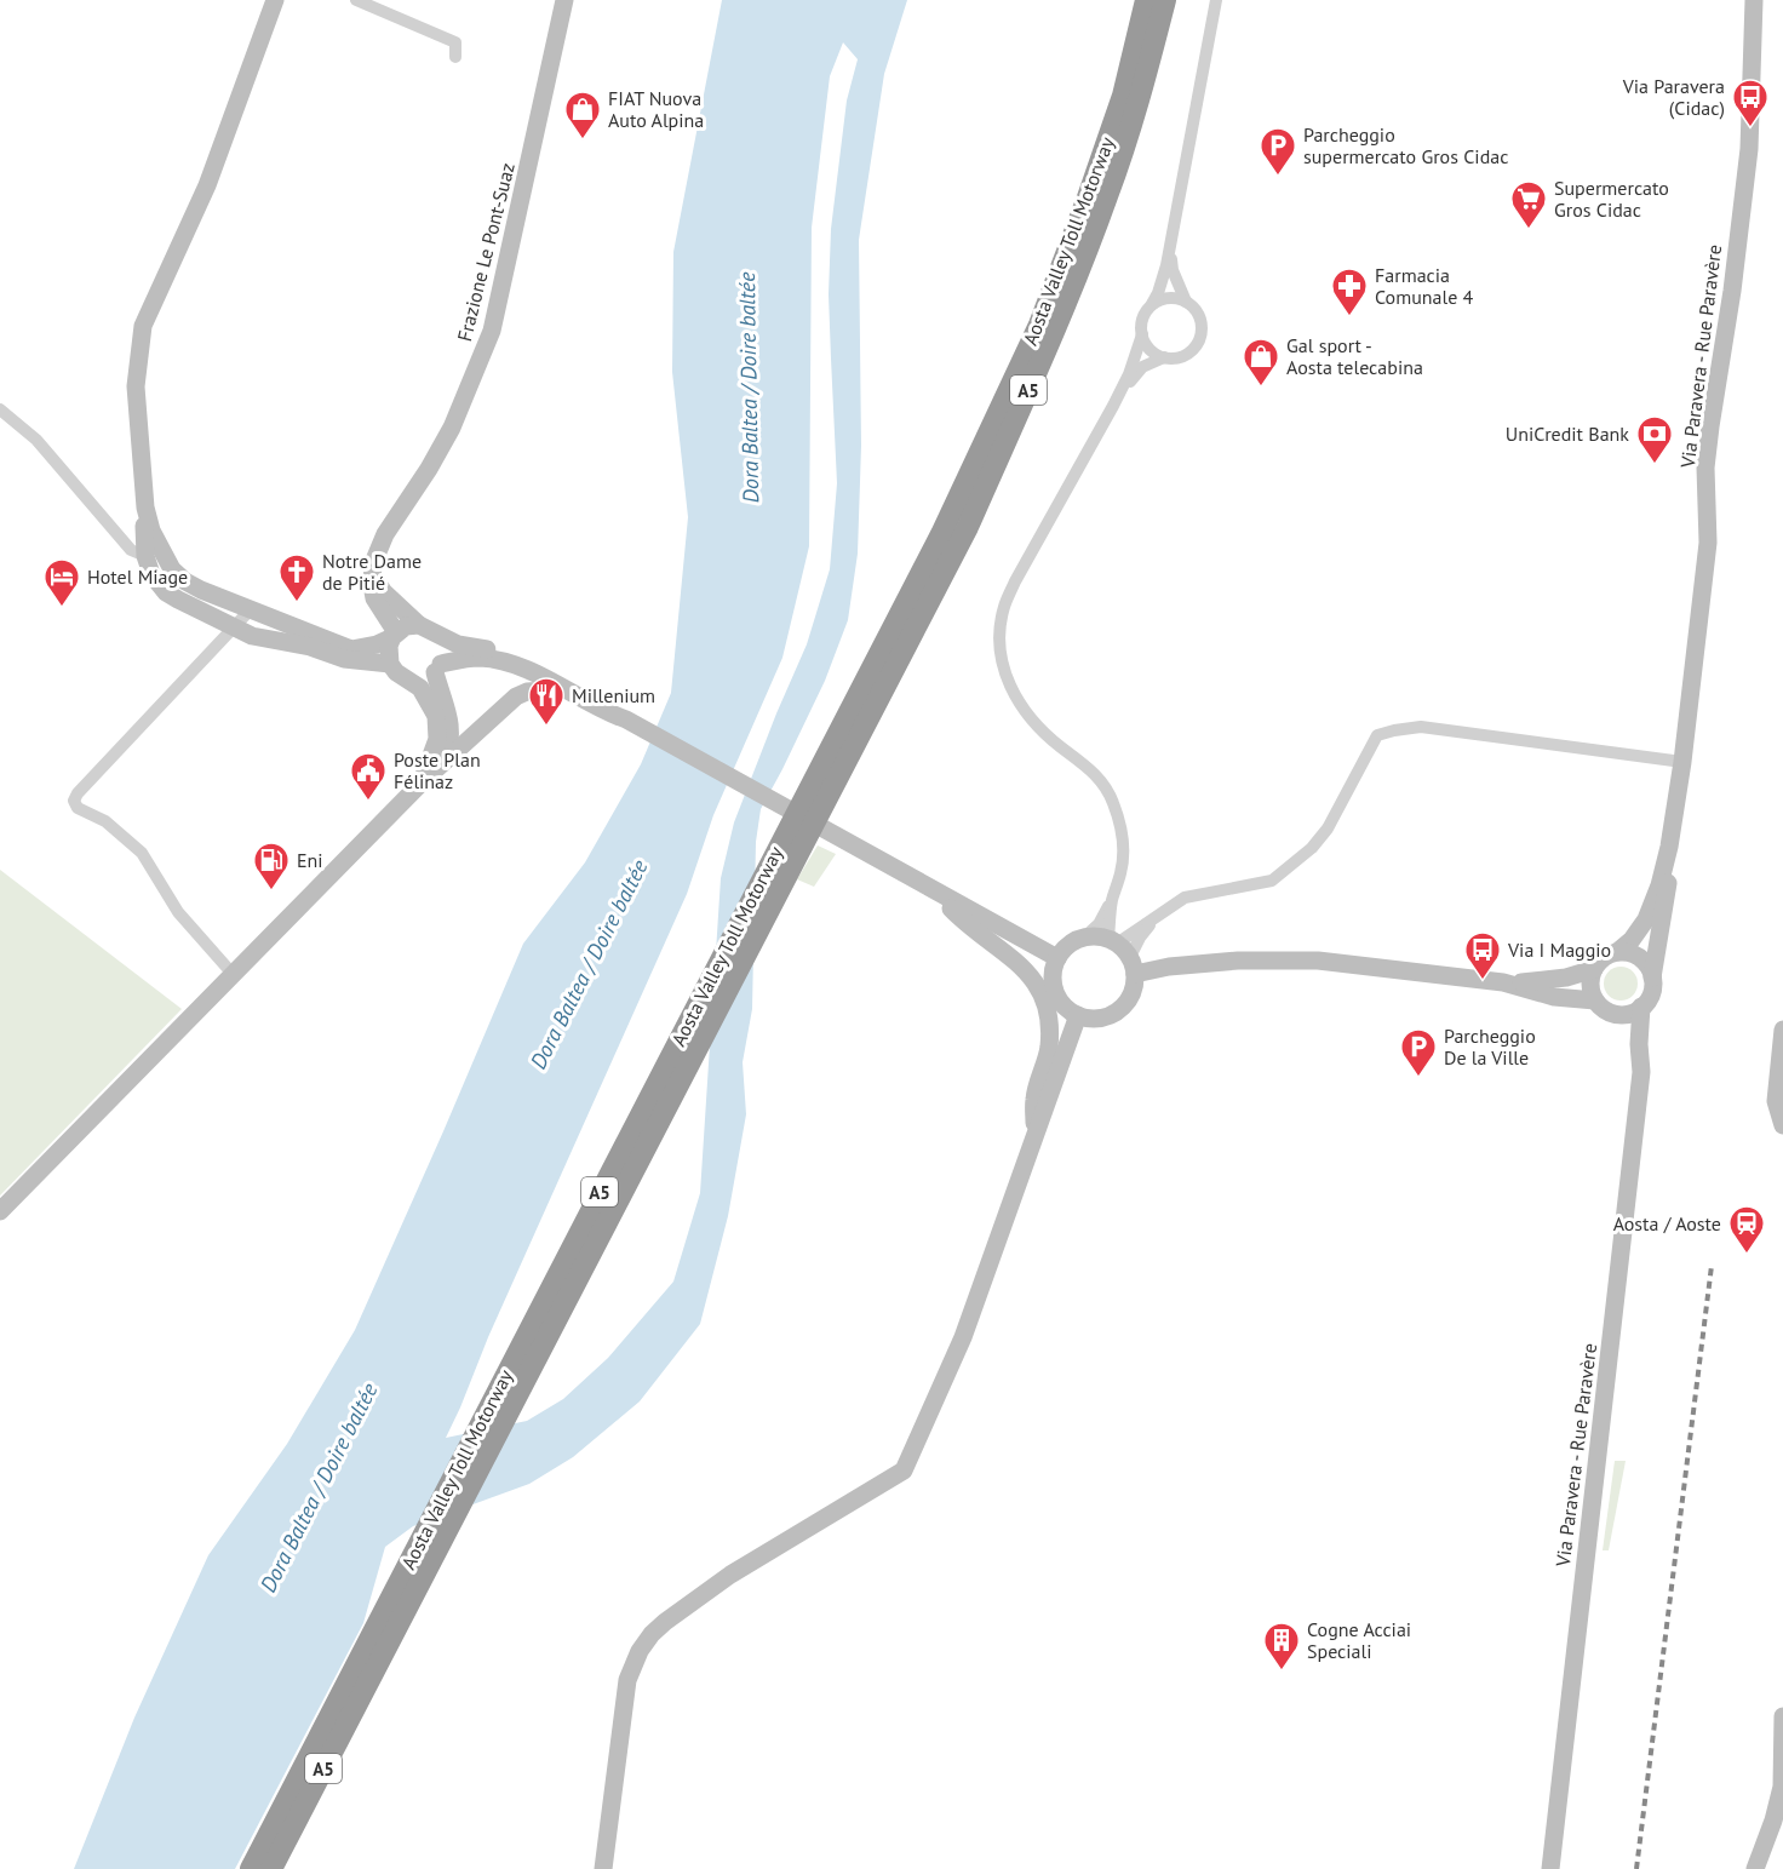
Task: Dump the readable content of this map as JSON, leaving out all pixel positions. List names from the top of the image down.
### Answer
{
  "streets": {
    "highway": ["Aosta Valley Toll Motorway", "A5"],
    "street": ["Frazione Le Pont-Suaz", "Via Paravera - Rue Paravère"]
  },
  "water": ["Dora Baltea / Doire baltée"],
  "places": {
    "bus stop": ["Via Paravera (Cidac)", "Via I Maggio"],
    "shop": ["FIAT Nuova Auto Alpina", "Gal sport - Aosta telecabina"],
    "parking": ["Parcheggio supermercato Gros Cidac", "Parcheggio De la Ville"],
    "supermarket": ["Supermercato Gros Cidac"],
    "pharmacy": ["Farmacia Comunale 4"],
    "bank": ["UniCredit Bank"],
    "church": ["Notre Dame de Pitié"],
    "hotel": ["Hotel Miage"],
    "restaurant": ["Millenium"],
    "public building": ["Poste Plan Félinaz"],
    "fuel station": ["Eni"],
    "station": ["Aosta / Aoste"],
    "building": ["Cogne Acciai Speciali"]
  }
}
